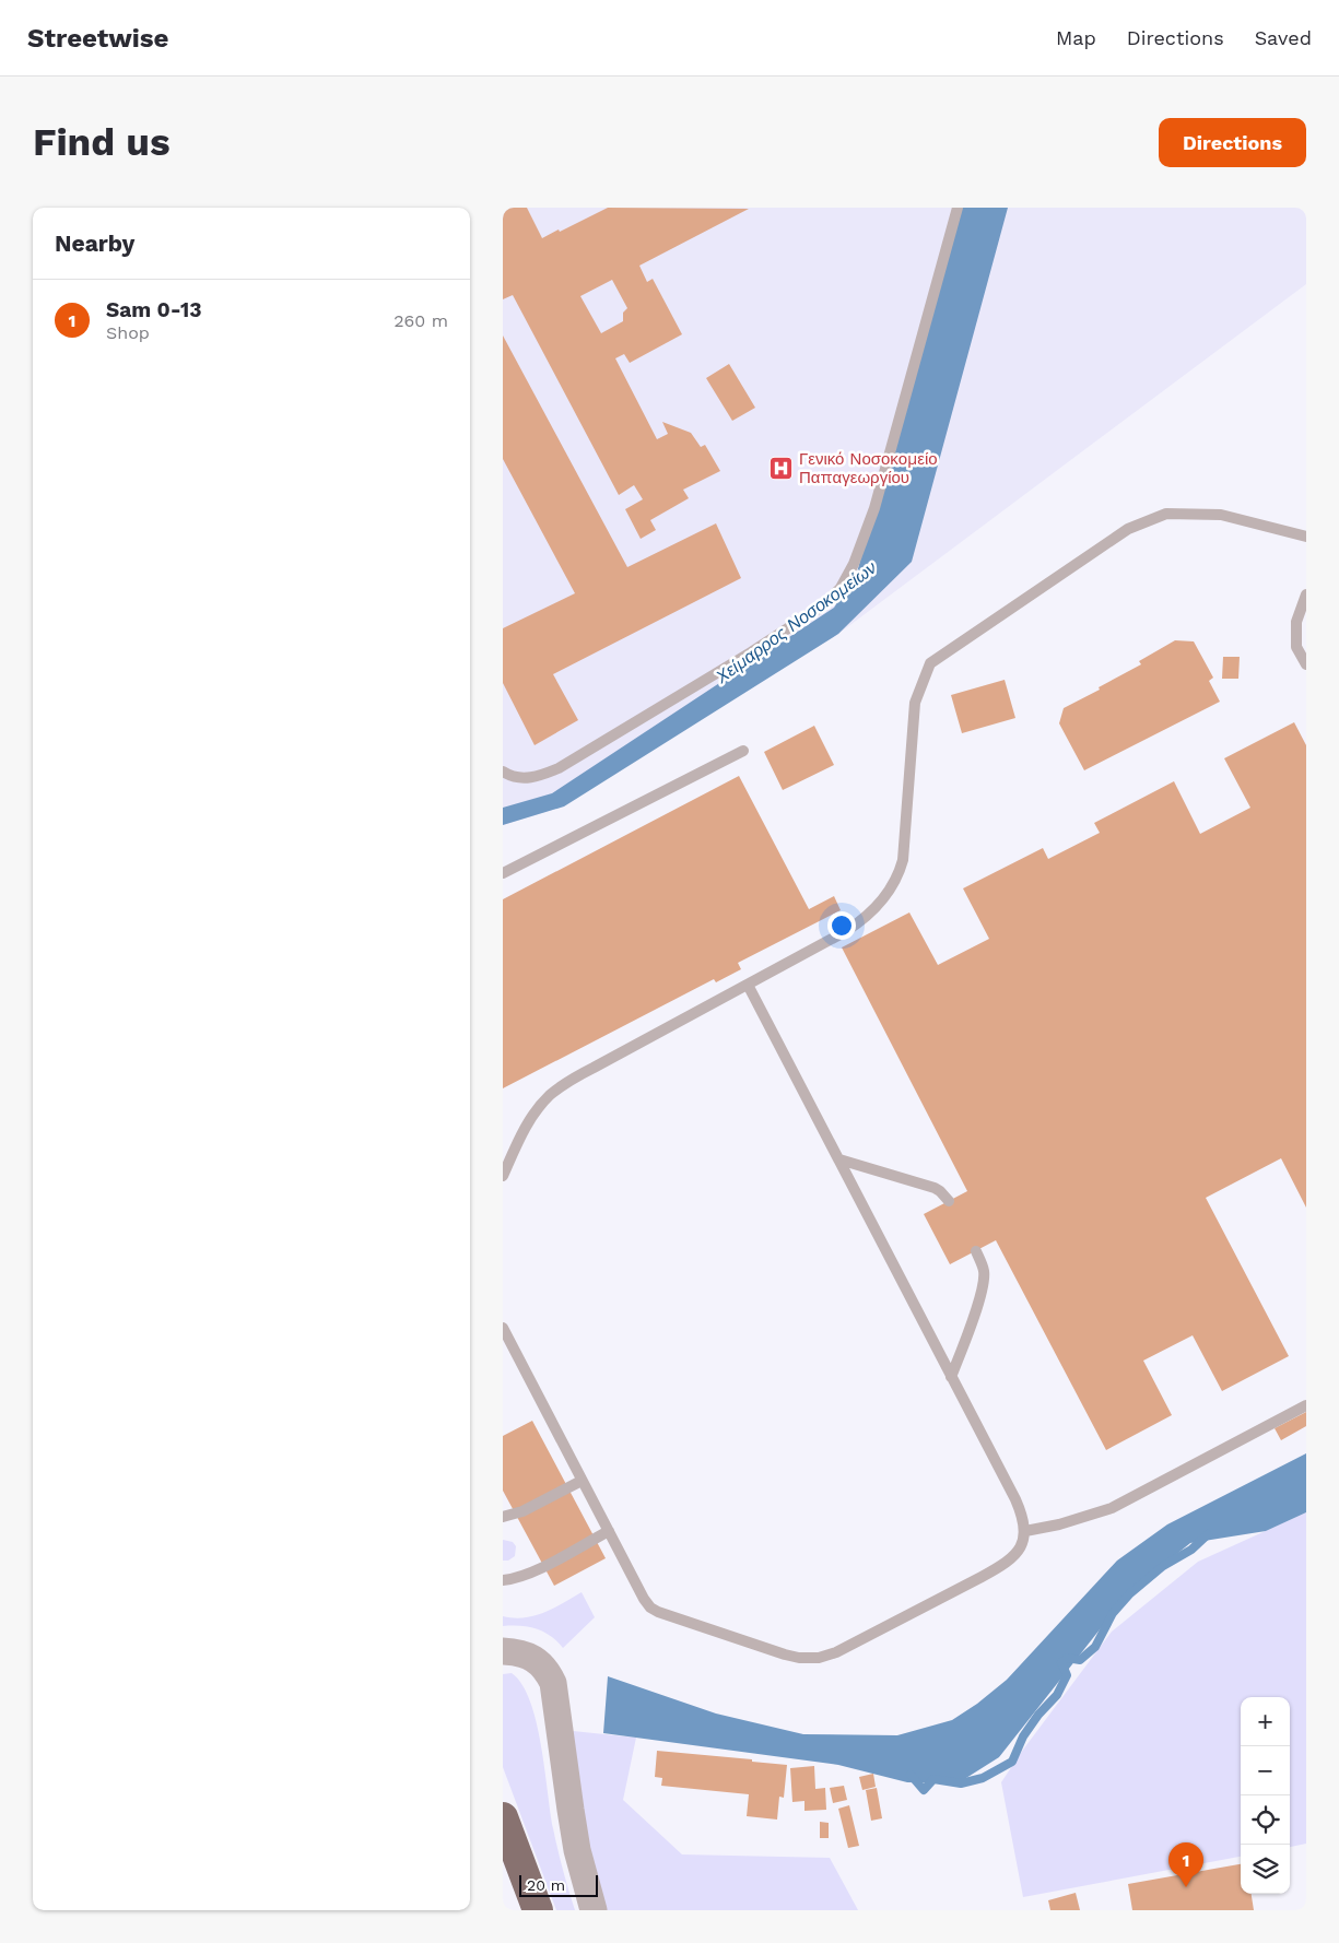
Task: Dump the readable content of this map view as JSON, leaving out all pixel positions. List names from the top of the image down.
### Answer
{
  "water": ["Χείμαρρος Νοσοκομείων"],
  "places": {
    "hospital": ["Γενικό Νοσοκομείο Παπαγεωργίου"]
  },
  "scale_bar": "20 m",
  "page": {
    "header": "Streetwise",
    "nav": ["Map", "Directions", "Saved"],
    "buttons": "Directions",
    "title": "Find us",
    "heading": "Nearby",
    "list": [
      {
        "mark": "1",
        "name": "Sam 0-13",
        "note": "Shop",
        "value": "260 m"
      }
    ],
    "map_buttons": ["+", "−"],
    "pins": "1",
    "scale": "20 m"
  }
}
